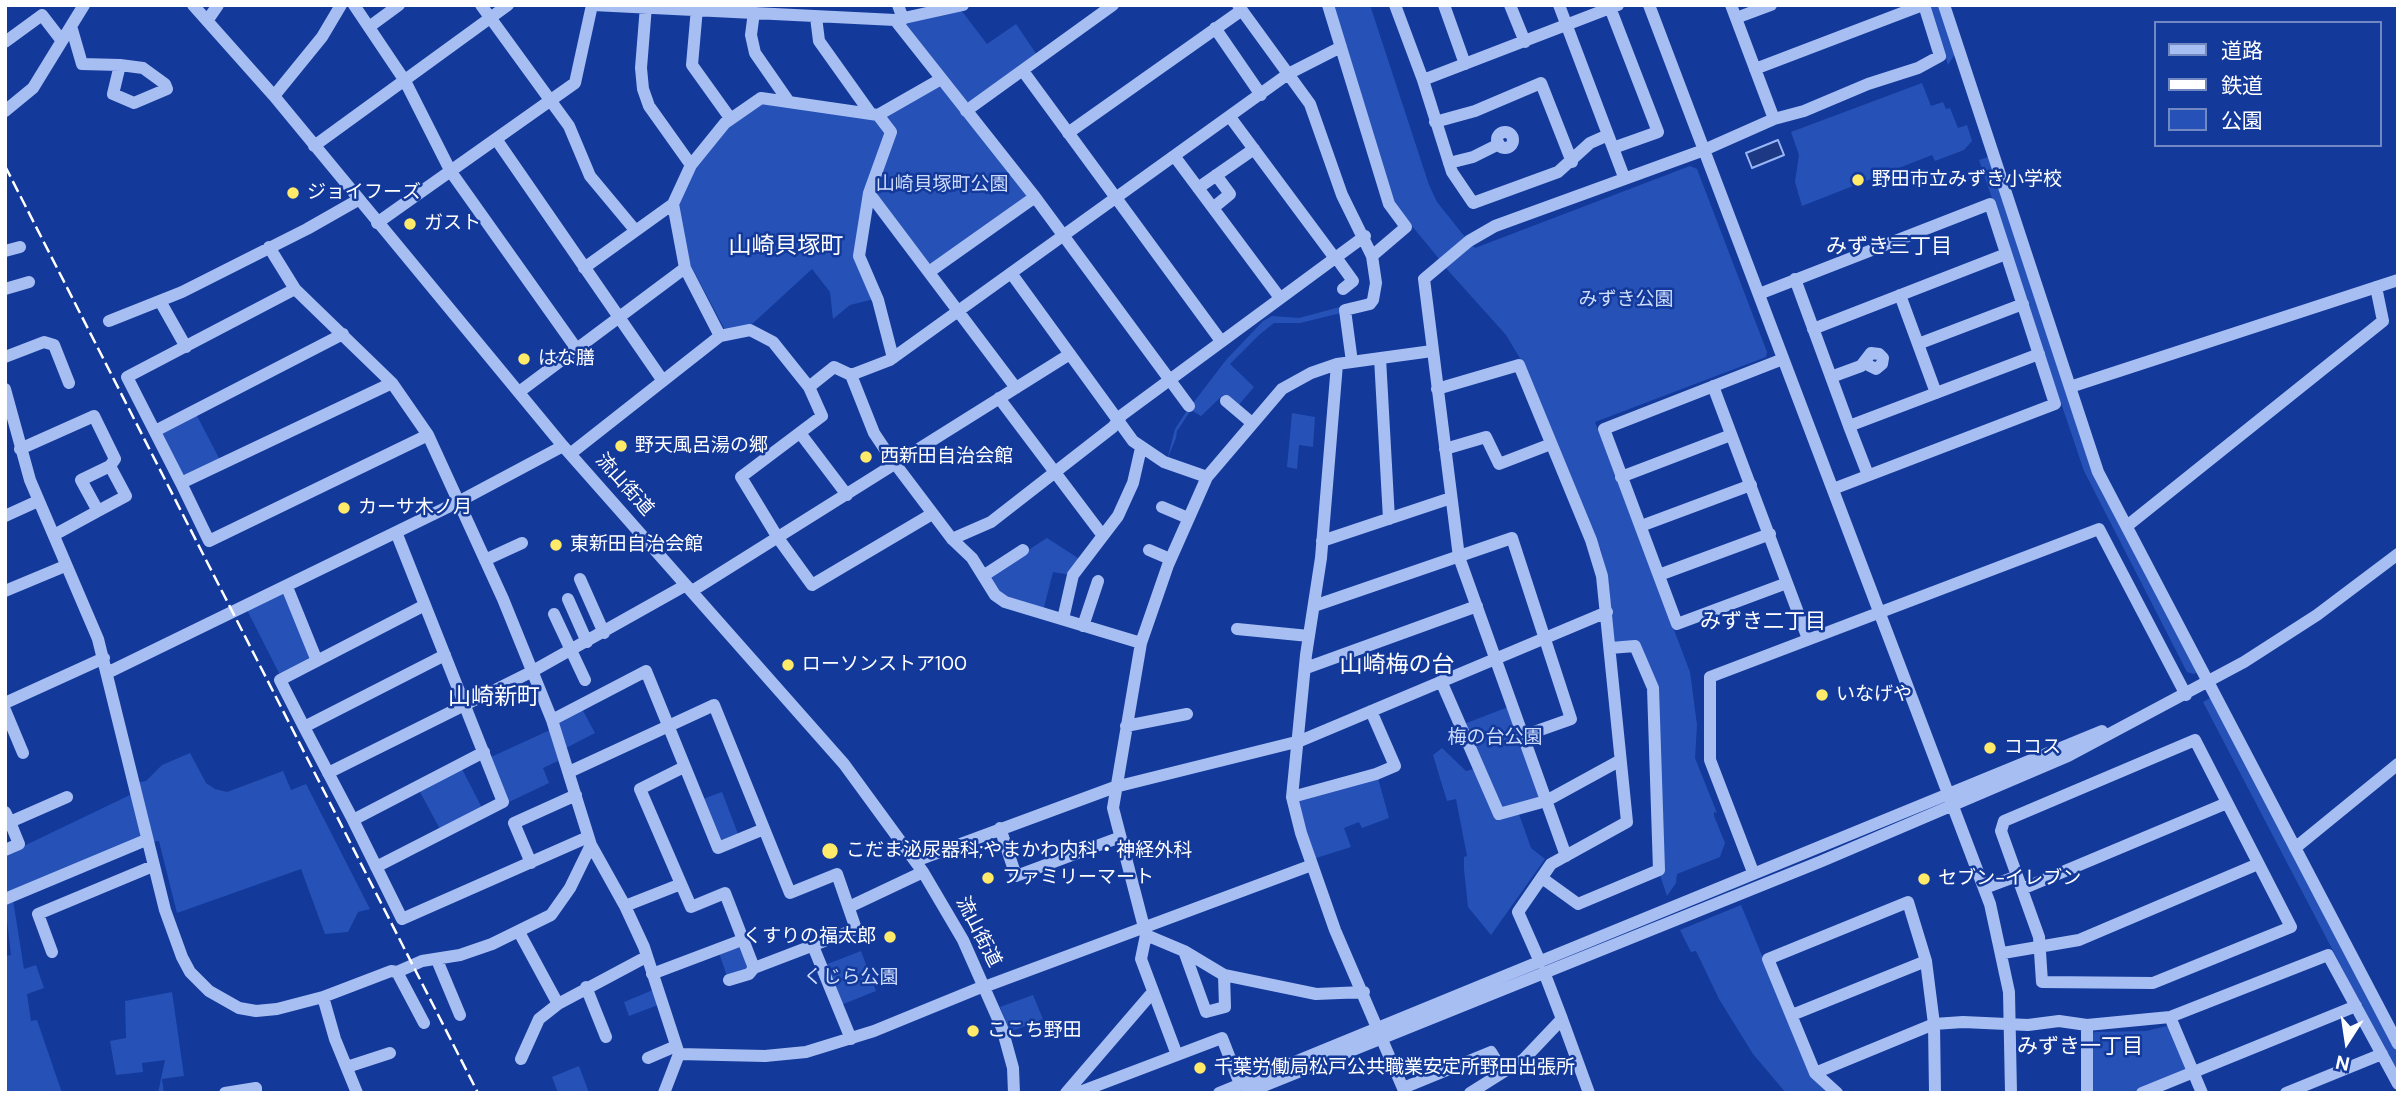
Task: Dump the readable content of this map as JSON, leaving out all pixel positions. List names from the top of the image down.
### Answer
{
  "streets": {
    "street": ["流山街道"]
  },
  "districts": [
    "山崎貝塚町",
    "みずき三丁目",
    "みずき二丁目",
    "山崎梅の台",
    "山崎新町",
    "みずき一丁目"
  ],
  "parks": [
    "山崎貝塚町公園",
    "みずき公園",
    "梅の台公園",
    "くじら公園"
  ],
  "places": [
    "野田市立みずき小学校",
    "ジョイフーズ",
    "ガスト",
    "はな膳",
    "野天風呂湯の郷",
    "西新田自治会館",
    "カーサ木ノ月",
    "東新田自治会館",
    "ローソンストア100",
    "いなげや",
    "ココス",
    "こだま泌尿器科;やまかわ内科・神経外科",
    "ファミリーマート",
    "セブン-イレブン",
    "くすりの福太郎",
    "ここち野田",
    "千葉労働局松戸公共職業安定所野田出張所"
  ],
  "legend": ["道路", "鉄道", "公園"],
  "north": "bottom"
}
